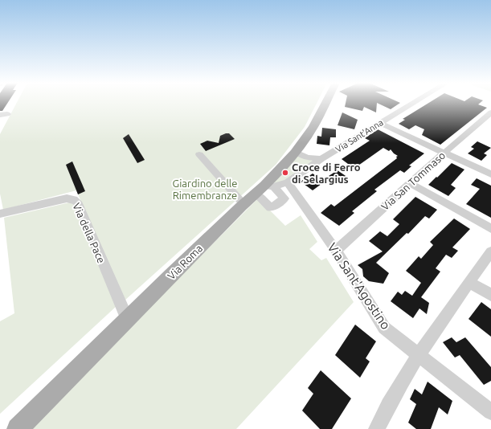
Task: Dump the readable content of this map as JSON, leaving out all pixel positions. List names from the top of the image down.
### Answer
{
  "streets": {
    "main road": ["Via Roma"],
    "street": [
      "Via Sant'Anna",
      "Via San Tommaso",
      "Via della Pace",
      "Via Sant'Agostino"
    ]
  },
  "crossings": [
    ["Via Sant'Anna", "Via Roma"],
    ["Via Sant'Anna", "Via Sant'Agostino"],
    ["Via San Tommaso", "Via Sant'Agostino"],
    ["Via della Pace", "Via Roma"]
  ],
  "parks": ["Giardino delle Rimembranze"],
  "places": ["Croce di Ferro di Selargius"]
}
